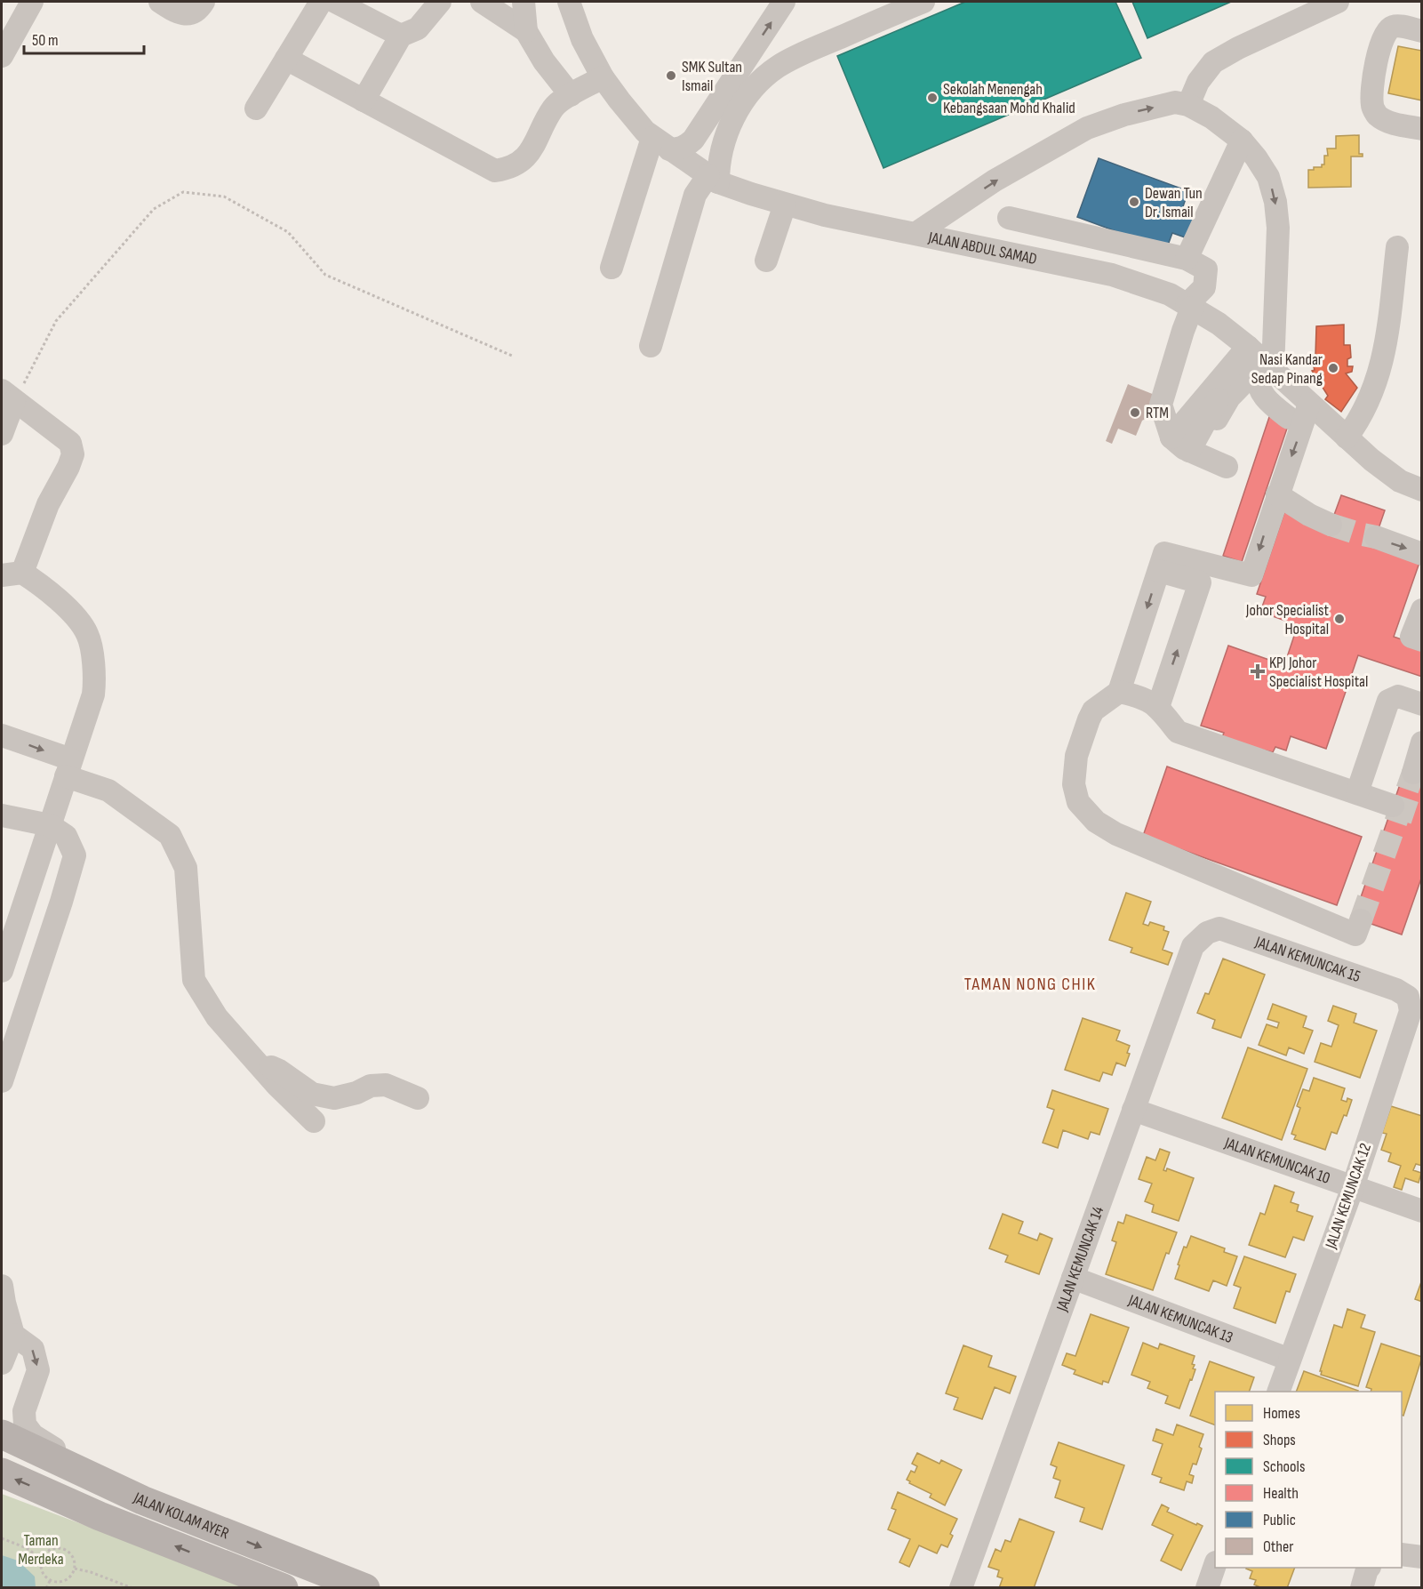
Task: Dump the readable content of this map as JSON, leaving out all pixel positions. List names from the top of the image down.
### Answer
{
  "streets": {
    "main road": ["JALAN KOLAM AYER"],
    "street": [
      "JALAN ABDUL SAMAD",
      "JALAN KEMUNCAK 15",
      "JALAN KEMUNCAK 10",
      "JALAN KEMUNCAK 12",
      "JALAN KEMUNCAK 14",
      "JALAN KEMUNCAK 13"
    ]
  },
  "crossings": [
    ["JALAN KEMUNCAK 15", "JALAN KEMUNCAK 12"],
    ["JALAN KEMUNCAK 15", "JALAN KEMUNCAK 14"],
    ["JALAN KEMUNCAK 10", "JALAN KEMUNCAK 12"],
    ["JALAN KEMUNCAK 10", "JALAN KEMUNCAK 14"],
    ["JALAN KEMUNCAK 12", "JALAN KEMUNCAK 13"],
    ["JALAN KEMUNCAK 14", "JALAN KEMUNCAK 13"]
  ],
  "districts": ["TAMAN NONG CHIK"],
  "parks": ["Taman Merdeka"],
  "places": {
    "other": [
      "SMK Sultan Ismail",
      "Sekolah Menengah Kebangsaan Mohd Khalid",
      "Dewan Tun Dr. Ismail",
      "Nasi Kandar Sedap Pinang",
      "RTM",
      "Johor Specialist Hospital"
    ],
    "health": ["KPJ Johor Specialist Hospital"]
  },
  "legend": [
    "Homes",
    "Shops",
    "Schools",
    "Health",
    "Public",
    "Other"
  ],
  "scale_bar": "50 m"
}
